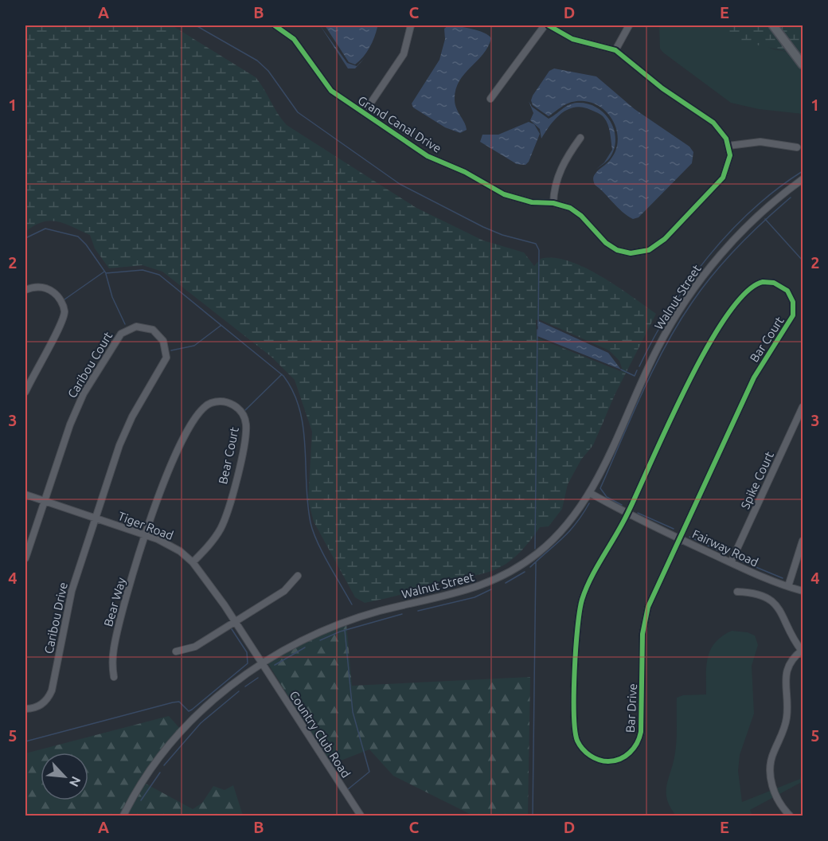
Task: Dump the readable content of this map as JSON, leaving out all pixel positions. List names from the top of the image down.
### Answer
{
  "streets": {
    "street": [
      "Grand Canal Drive",
      "Walnut Street",
      "Bar Court",
      "Caribou Court",
      "Bear Court",
      "Spike Court",
      "Tiger Road",
      "Fairway Road",
      "Bear Way",
      "Caribou Drive",
      "Bar Drive",
      "Country Club Road"
    ]
  },
  "crossings": [
    ["Walnut Street", "Tiger Road"],
    ["Walnut Street", "Fairway Road"],
    ["Walnut Street", "Country Club Road"],
    ["Bar Court", "Fairway Road"],
    ["Bar Court", "Bar Drive"],
    ["Caribou Court", "Tiger Road"],
    ["Caribou Court", "Caribou Drive"],
    ["Bear Court", "Tiger Road"],
    ["Bear Court", "Bear Way"],
    ["Spike Court", "Fairway Road"],
    ["Tiger Road", "Bear Way"],
    ["Tiger Road", "Caribou Drive"],
    ["Tiger Road", "Country Club Road"],
    ["Fairway Road", "Bar Drive"]
  ],
  "north": "bottom right",
  "grid": {
    "columns": [
      "A",
      "B",
      "C",
      "D",
      "E"
    ],
    "rows": [
      "1",
      "2",
      "3",
      "4",
      "5"
    ]
  }
}
